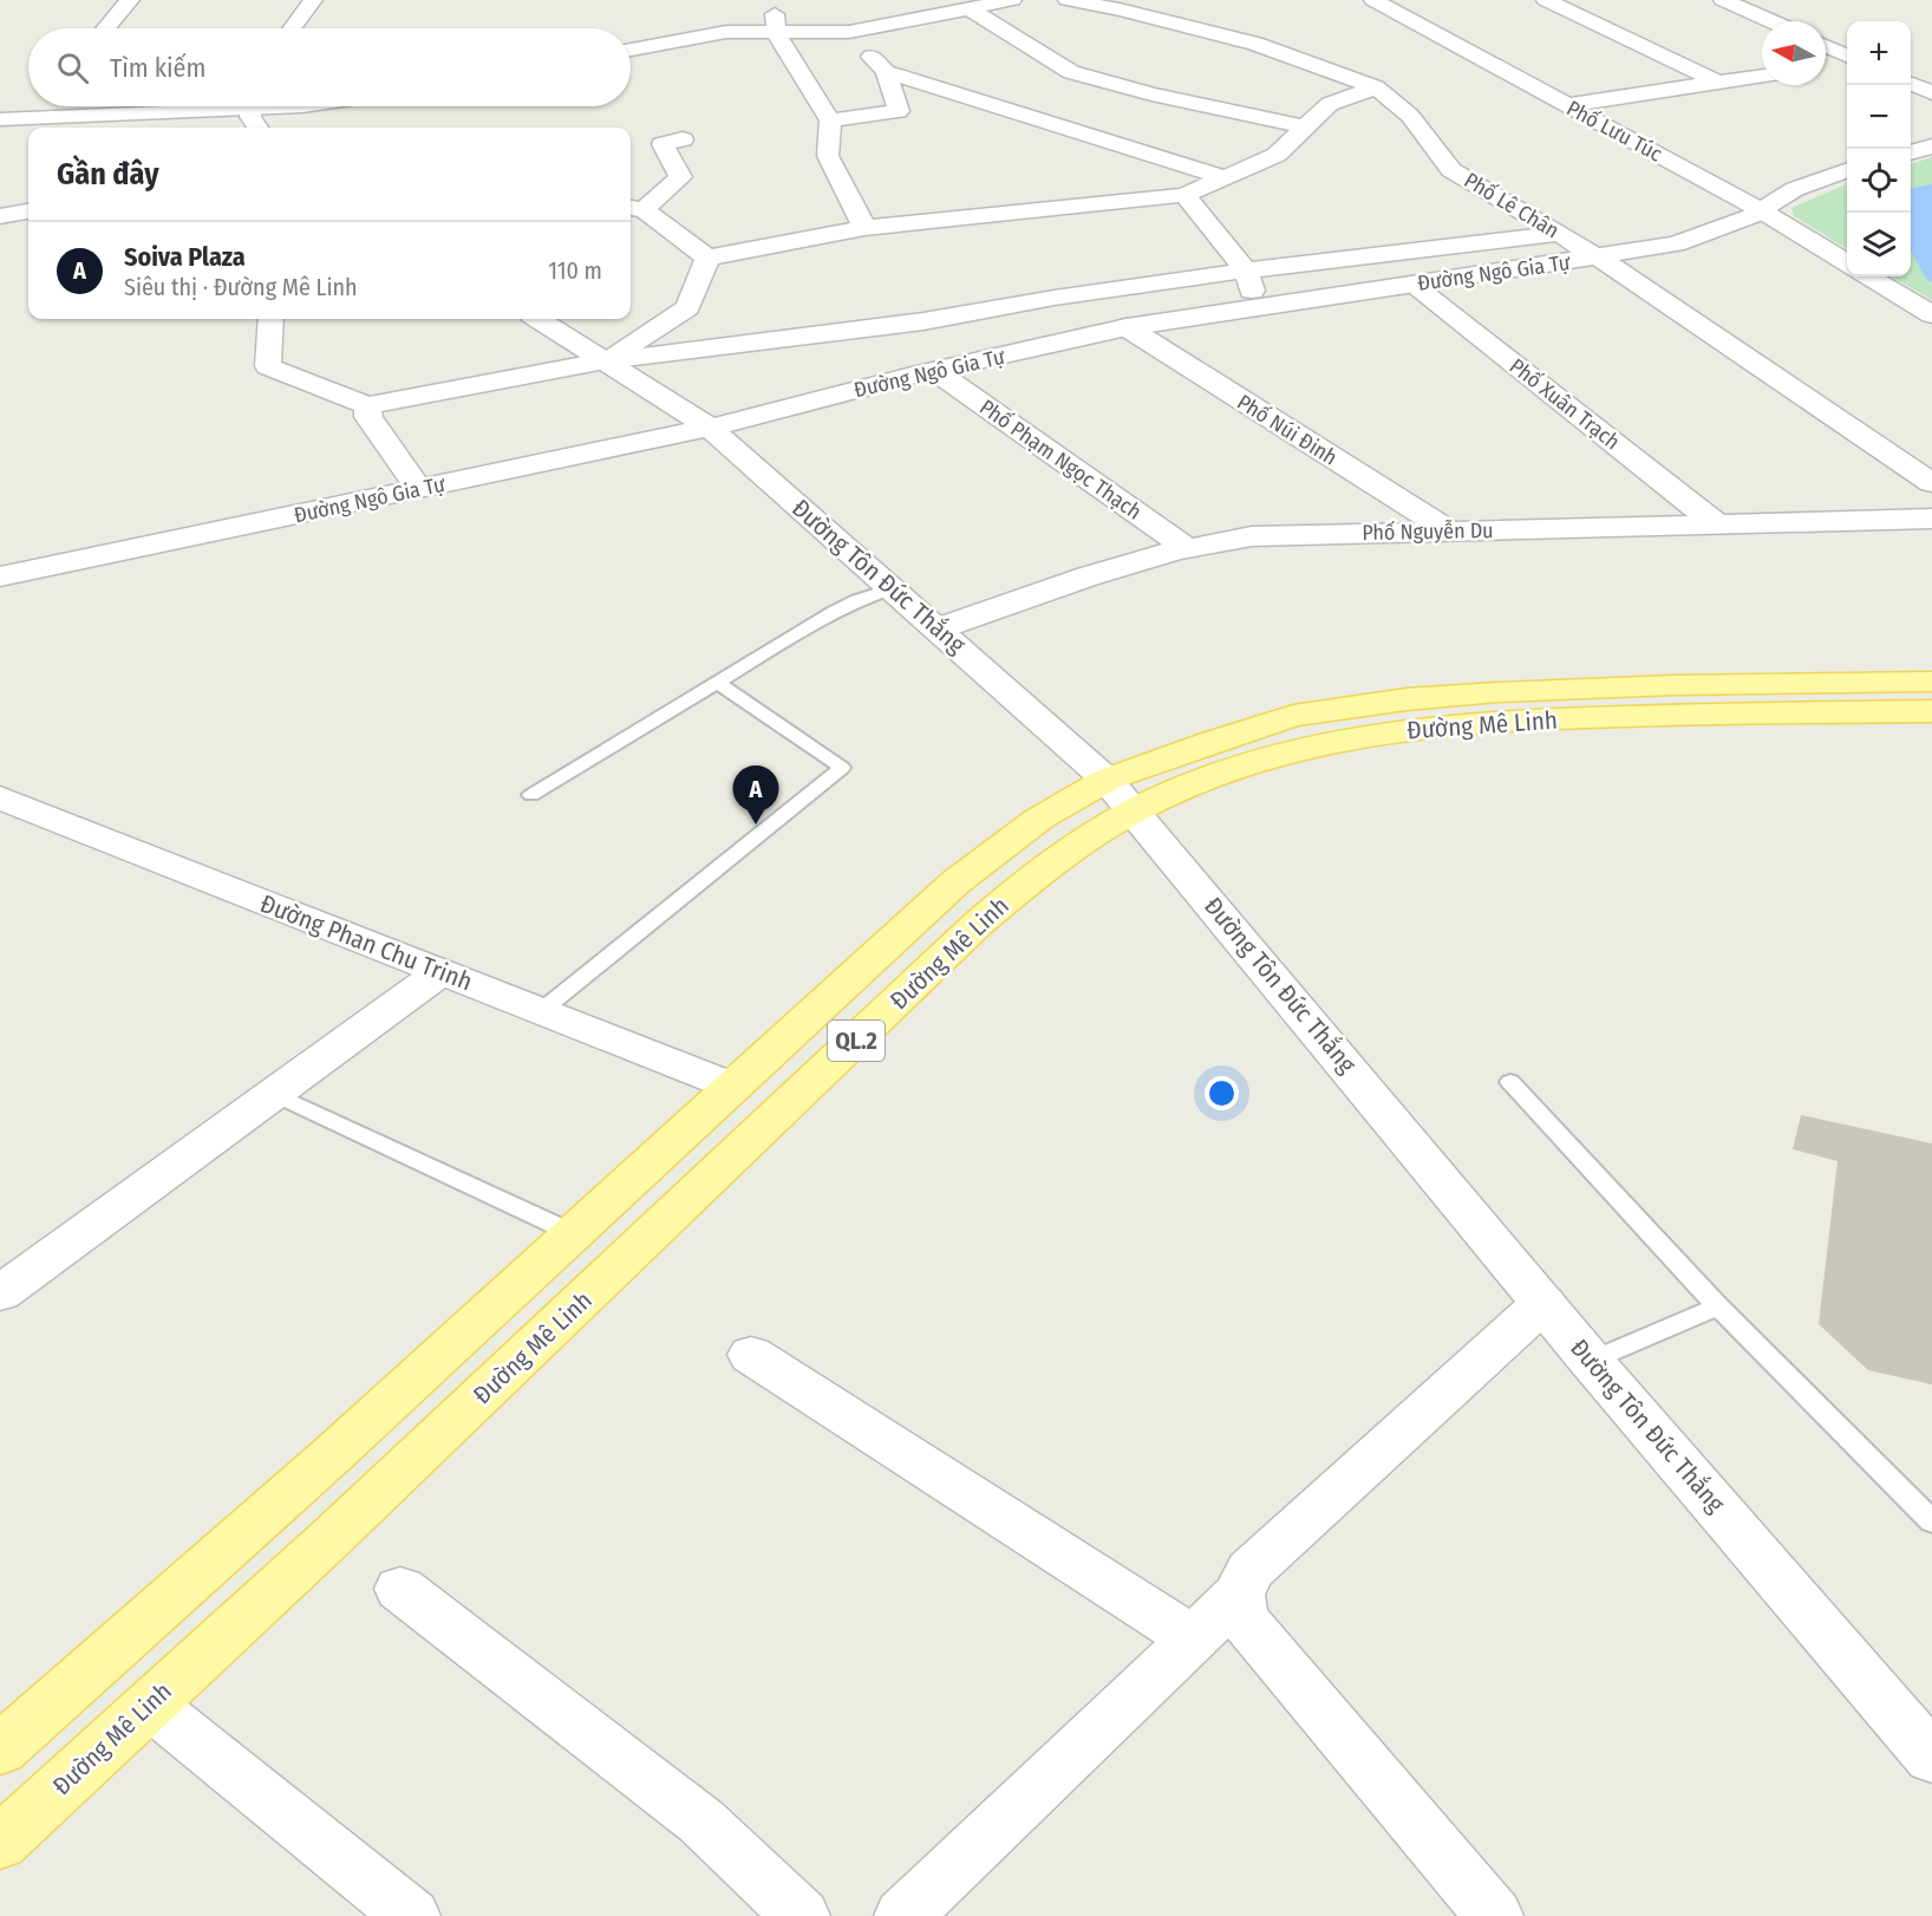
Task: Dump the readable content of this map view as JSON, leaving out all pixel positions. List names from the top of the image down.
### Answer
{
  "streets": {
    "main road": ["Đường Mê Linh", "QL.2"],
    "street": [
      "Phố Lưu Túc",
      "Phố Lê Chân",
      "Đường Ngô Gia Tự",
      "Phố Xuân Trạch",
      "Phố Núi Đinh",
      "Phố Phạm Ngọc Thạch",
      "Phố Nguyễn Du",
      "Đường Tôn Đức Thắng",
      "Đường Phan Chu Trinh"
    ]
  },
  "crossings": [
    ["Phố Lưu Túc", "Đường Ngô Gia Tự"],
    ["Phố Lê Chân", "Đường Ngô Gia Tự"],
    ["Đường Ngô Gia Tự", "Phố Xuân Trạch"],
    ["Đường Ngô Gia Tự", "Phố Núi Đinh"],
    ["Đường Ngô Gia Tự", "Phố Phạm Ngọc Thạch"],
    ["Đường Ngô Gia Tự", "Đường Tôn Đức Thắng"],
    ["Phố Xuân Trạch", "Phố Nguyễn Du"],
    ["Phố Núi Đinh", "Phố Nguyễn Du"],
    ["Phố Phạm Ngọc Thạch", "Phố Nguyễn Du"],
    ["Phố Nguyễn Du", "Đường Tôn Đức Thắng"],
    ["Đường Tôn Đức Thắng", "Đường Mê Linh"],
    ["Đường Mê Linh", "Đường Phan Chu Trinh"]
  ],
  "north": "left",
  "page": {
    "map_buttons": ["+", "−"],
    "search": "Tìm kiếm",
    "heading": "Gần đây",
    "list": [
      {
        "mark": "A",
        "name": "Soiva Plaza",
        "note": "Siêu thị · Đường Mê Linh",
        "value": "110 m"
      }
    ],
    "pins": "A"
  }
}
